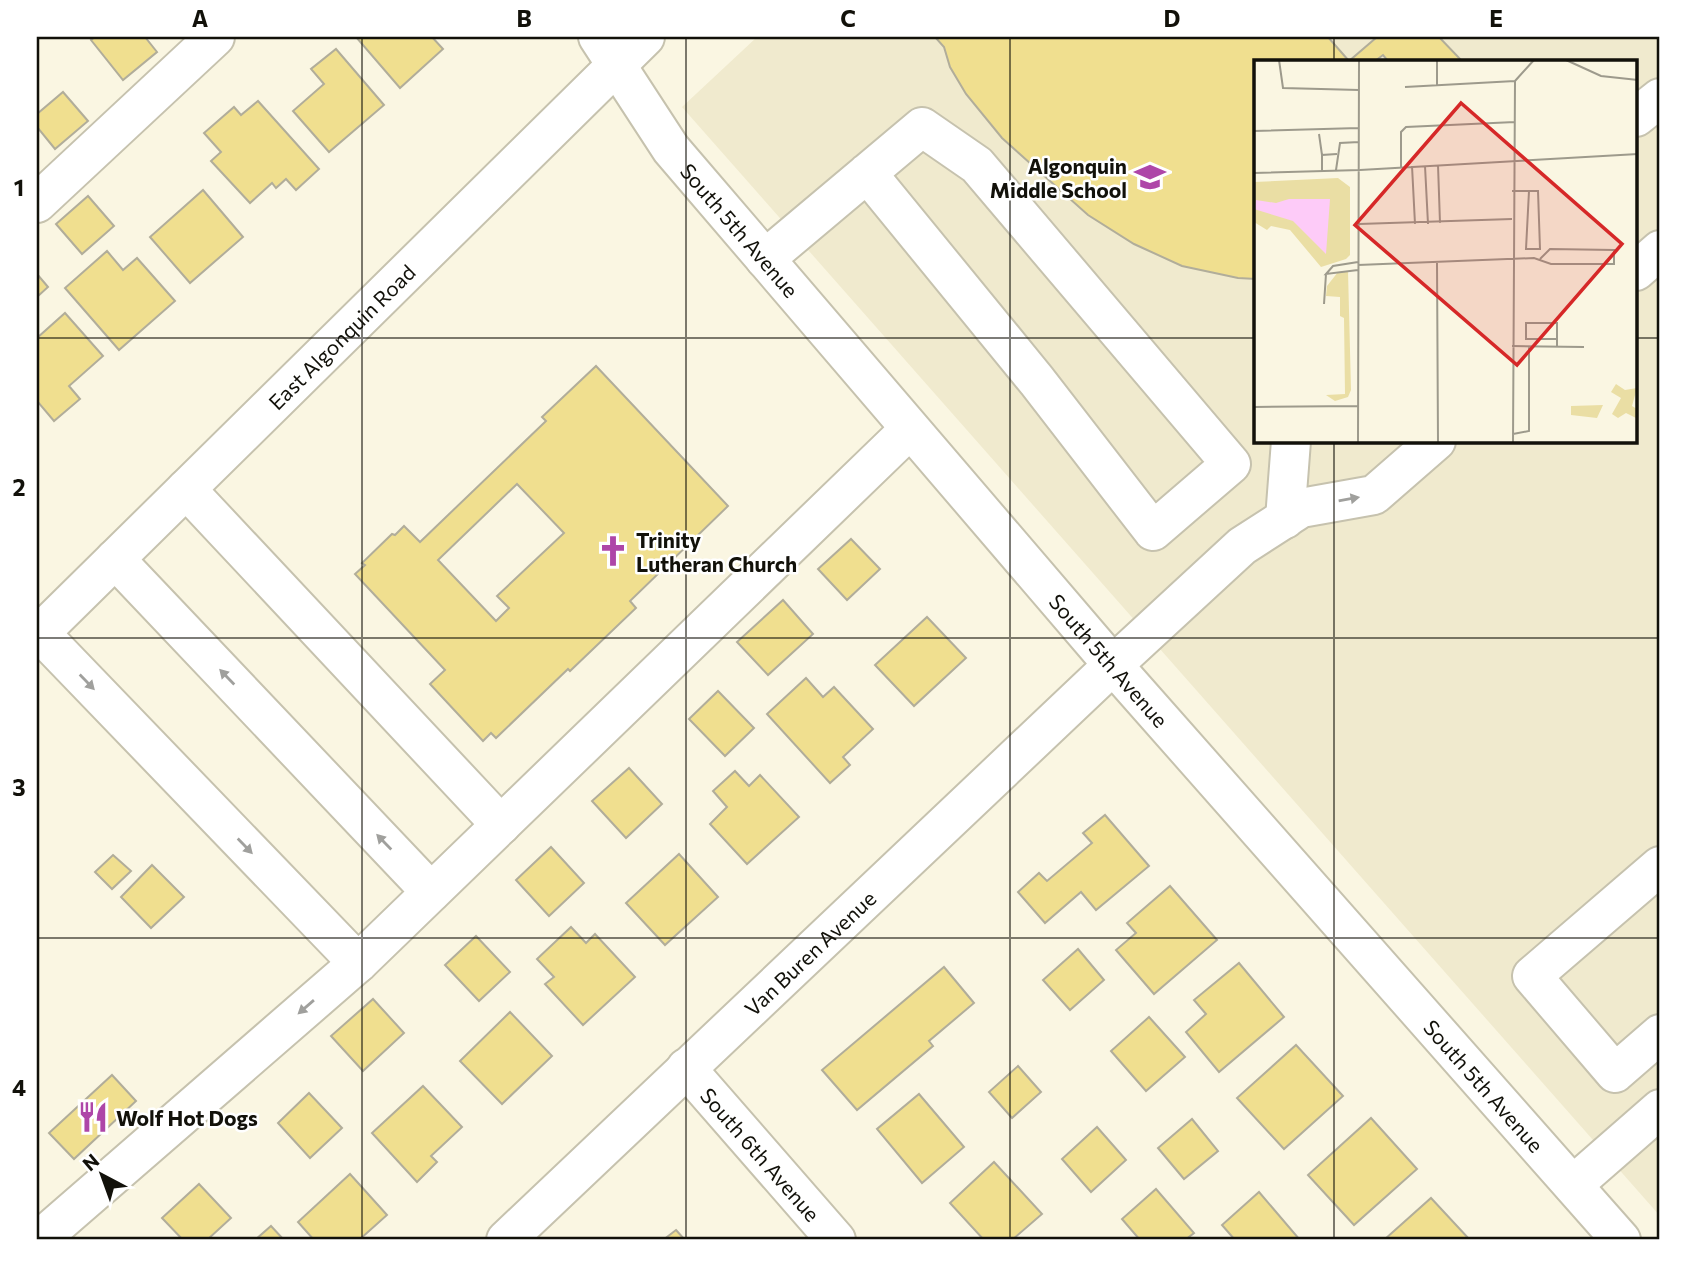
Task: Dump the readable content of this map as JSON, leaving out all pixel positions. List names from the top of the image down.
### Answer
{
  "streets": {
    "street": [
      "South 5th Avenue",
      "East Algonquin Road",
      "Van Buren Avenue",
      "South 6th Avenue"
    ]
  },
  "crossings": [
    ["South 5th Avenue", "East Algonquin Road"],
    ["South 5th Avenue", "Van Buren Avenue"],
    ["Van Buren Avenue", "South 6th Avenue"]
  ],
  "places": {
    "school or university": ["Algonquin Middle School"],
    "church": ["Trinity Lutheran Church"],
    "restaurant": ["Wolf Hot Dogs"]
  },
  "north": "top left",
  "grid": {
    "columns": [
      "A",
      "B",
      "C",
      "D",
      "E"
    ],
    "rows": [
      "1",
      "2",
      "3",
      "4"
    ]
  }
}
